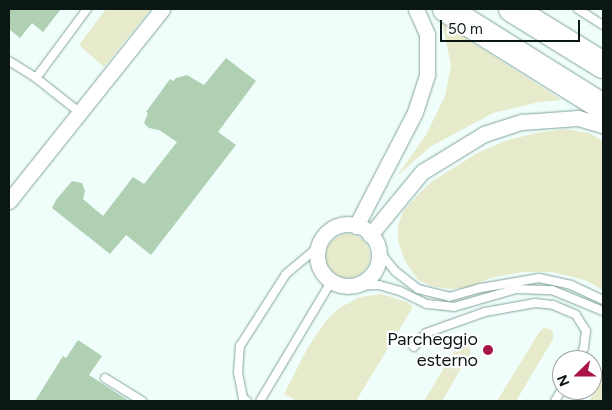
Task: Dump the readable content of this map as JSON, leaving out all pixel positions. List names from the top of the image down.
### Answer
{
  "places": ["Parcheggio esterno"],
  "scale_bar": "50 m",
  "north": "left"
}
